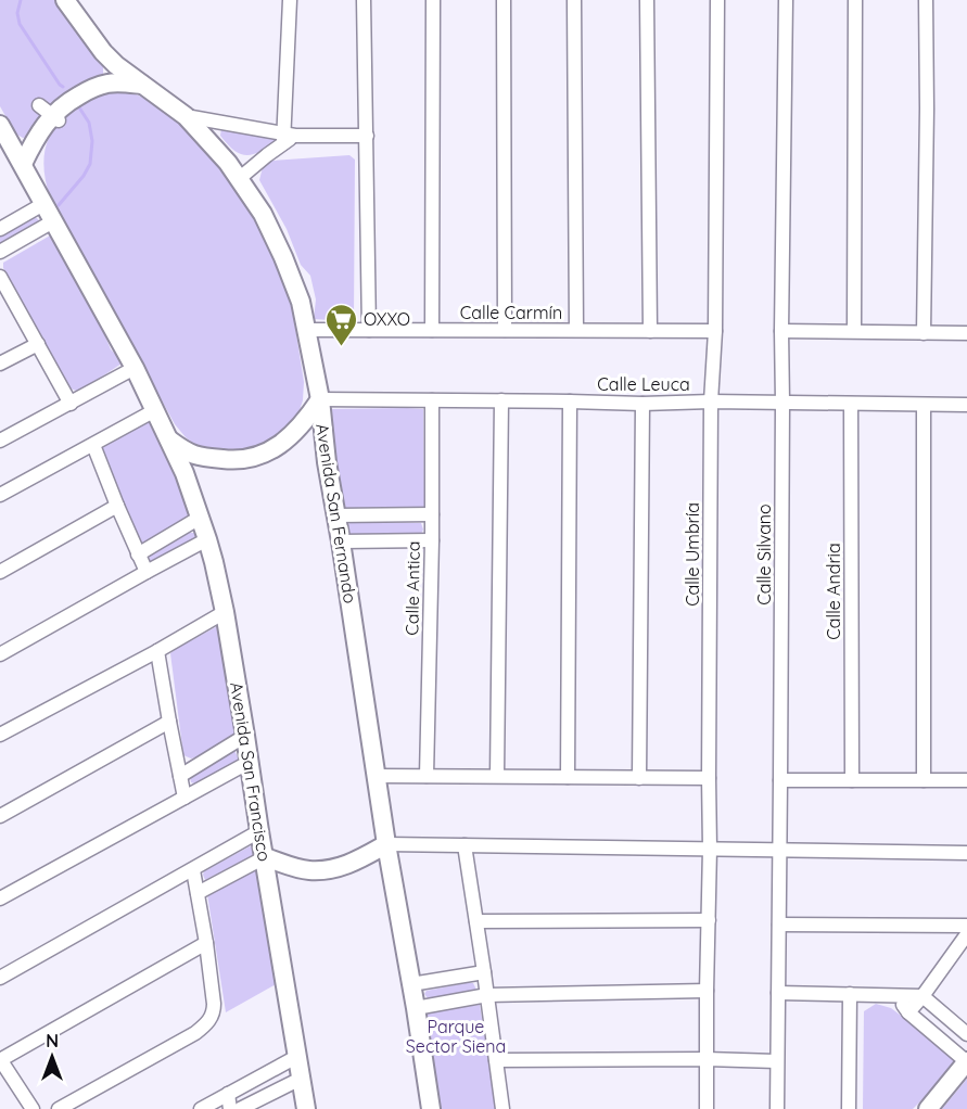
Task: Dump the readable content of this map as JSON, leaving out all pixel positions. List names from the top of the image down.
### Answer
{
  "streets": {
    "street": [
      "Calle Carmín",
      "Calle Leuca",
      "Avenida San Fernando",
      "Calle Umbría",
      "Calle Silvano",
      "Calle Antica",
      "Calle Andria",
      "Avenida San Francisco"
    ]
  },
  "crossings": [
    ["Calle Carmín", "Avenida San Fernando"],
    ["Calle Carmín", "Calle Umbría"],
    ["Calle Leuca", "Avenida San Fernando"],
    ["Calle Leuca", "Calle Umbría"],
    ["Calle Leuca", "Calle Silvano"],
    ["Calle Leuca", "Calle Antica"],
    ["Calle Leuca", "Calle Andria"]
  ],
  "parks": ["Parque Sector Siena"],
  "places": {
    "supermarket": ["OXXO"]
  },
  "north": "top"
}
